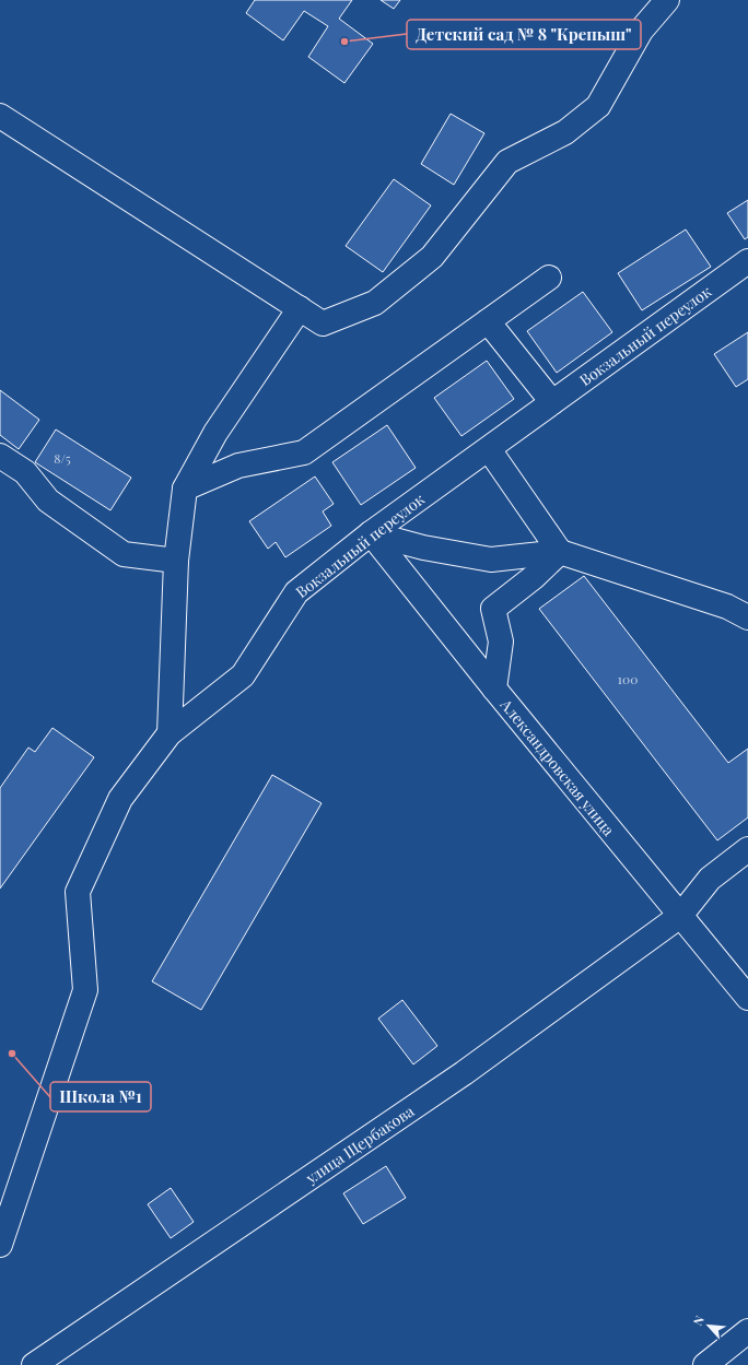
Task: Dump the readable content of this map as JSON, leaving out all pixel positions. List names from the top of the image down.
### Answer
{
  "streets": {
    "street": ["Вокзальный переулок", "Александровская улица", "улица Щербакова"]
  },
  "crossings": [
    ["Вокзальный переулок", "Александровская улица"],
    ["Александровская улица", "улица Щербакова"]
  ],
  "places": ["Детский сад № 8 \"Крепыш\"", "Школа №1"],
  "house_numbers": ["8/5", "100"],
  "north": "top left"
}
